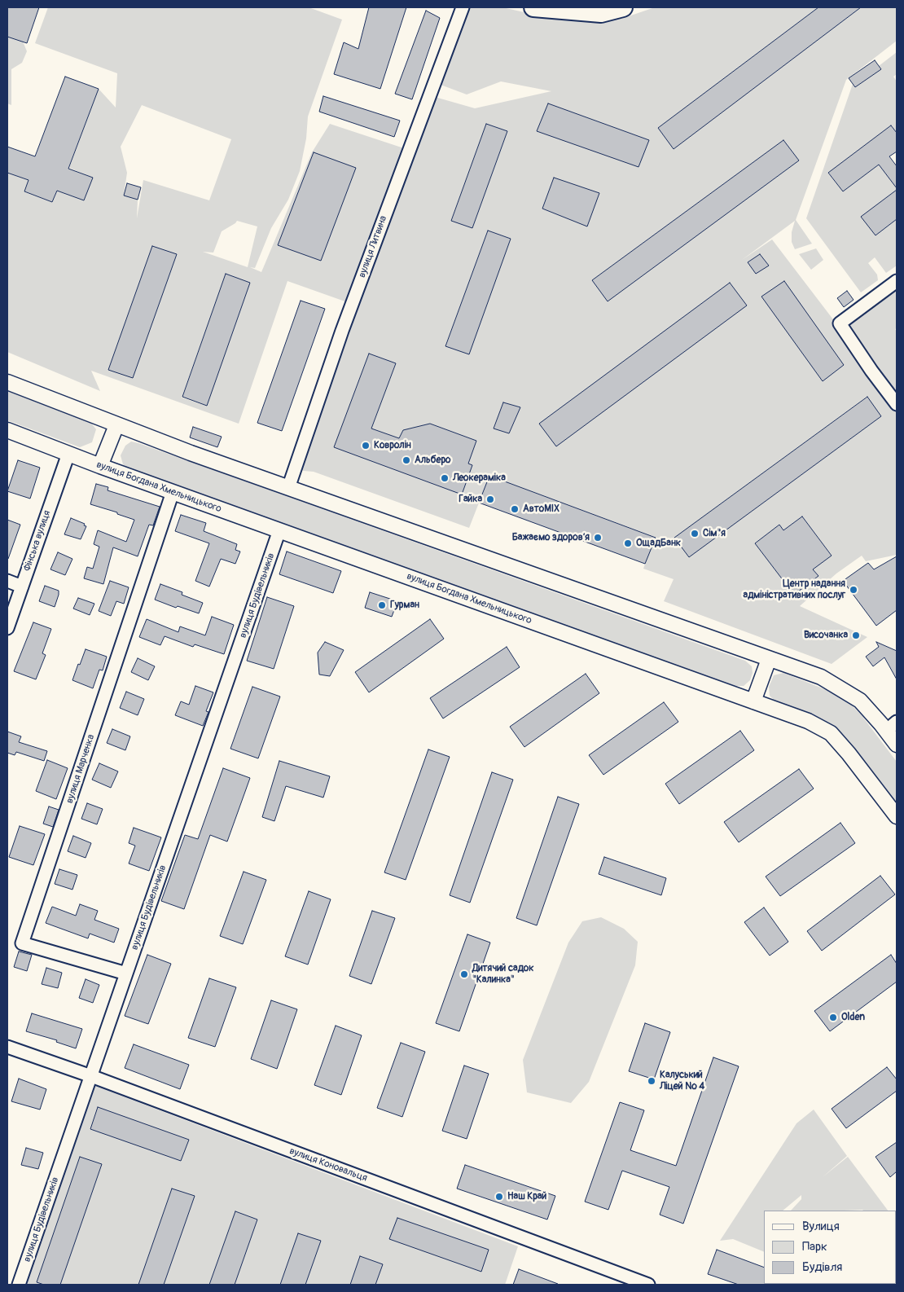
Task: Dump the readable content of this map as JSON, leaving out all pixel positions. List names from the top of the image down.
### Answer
{
  "streets": {
    "street": [
      "вулиця Литвина",
      "вулиця Богдана Хмельницького",
      "Фінська вулиця",
      "вулиця Будівельників",
      "вулиця Марченка",
      "вулиця Коновальця"
    ]
  },
  "crossings": [
    ["вулиця Богдана Хмельницького", "Фінська вулиця"],
    ["вулиця Богдана Хмельницького", "вулиця Будівельників"],
    ["вулиця Богдана Хмельницького", "вулиця Марченка"],
    ["вулиця Будівельників", "вулиця Марченка"],
    ["вулиця Будівельників", "вулиця Коновальця"]
  ],
  "places": [
    "Ковролін",
    "Альберо",
    "Леокераміка",
    "Гайка",
    "АвтоMIX",
    "Сім\"я",
    "Бажаємо здоровʼя",
    "ОщадБанк",
    "Центр надання адміністративних послуг",
    "Гурман",
    "Височанка",
    "Дитячий садок \"Калинка\"",
    "Olden",
    "Калуський Ліцей № 4",
    "Наш Край"
  ],
  "legend": ["Вулиця", "Парк", "Будівля"]
}
